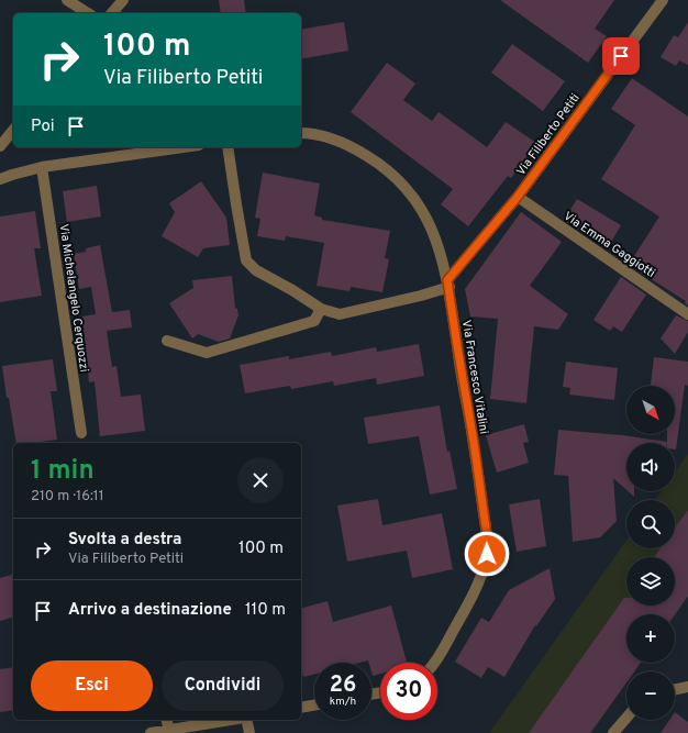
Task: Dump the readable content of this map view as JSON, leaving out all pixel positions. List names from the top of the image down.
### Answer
{
  "streets": {
    "street": [
      "Via Filiberto Petiti",
      "Via Emma Gaggiotti",
      "Via Michelangelo Cerquozzi",
      "Via Francesco Vitalini"
    ]
  },
  "crossings": [
    ["Via Filiberto Petiti", "Via Emma Gaggiotti"],
    ["Via Filiberto Petiti", "Via Francesco Vitalini"]
  ],
  "north": "bottom right",
  "page": {
    "turn": ["100 m", "Via Filiberto Petiti"],
    "then": "Poi",
    "map_buttons": ["+", "−"],
    "heading": ["1 min", "210 m · 16:11"],
    "list": [
      {
        "name": "Svolta a destra",
        "note": "Via Filiberto Petiti",
        "value": "100 m"
      },
      {
        "name": "Arrivo a destinazione",
        "value": "110 m"
      }
    ],
    "buttons": ["Esci", "Condividi"],
    "speed": "26 km/h",
    "limit": "30"
  }
}
